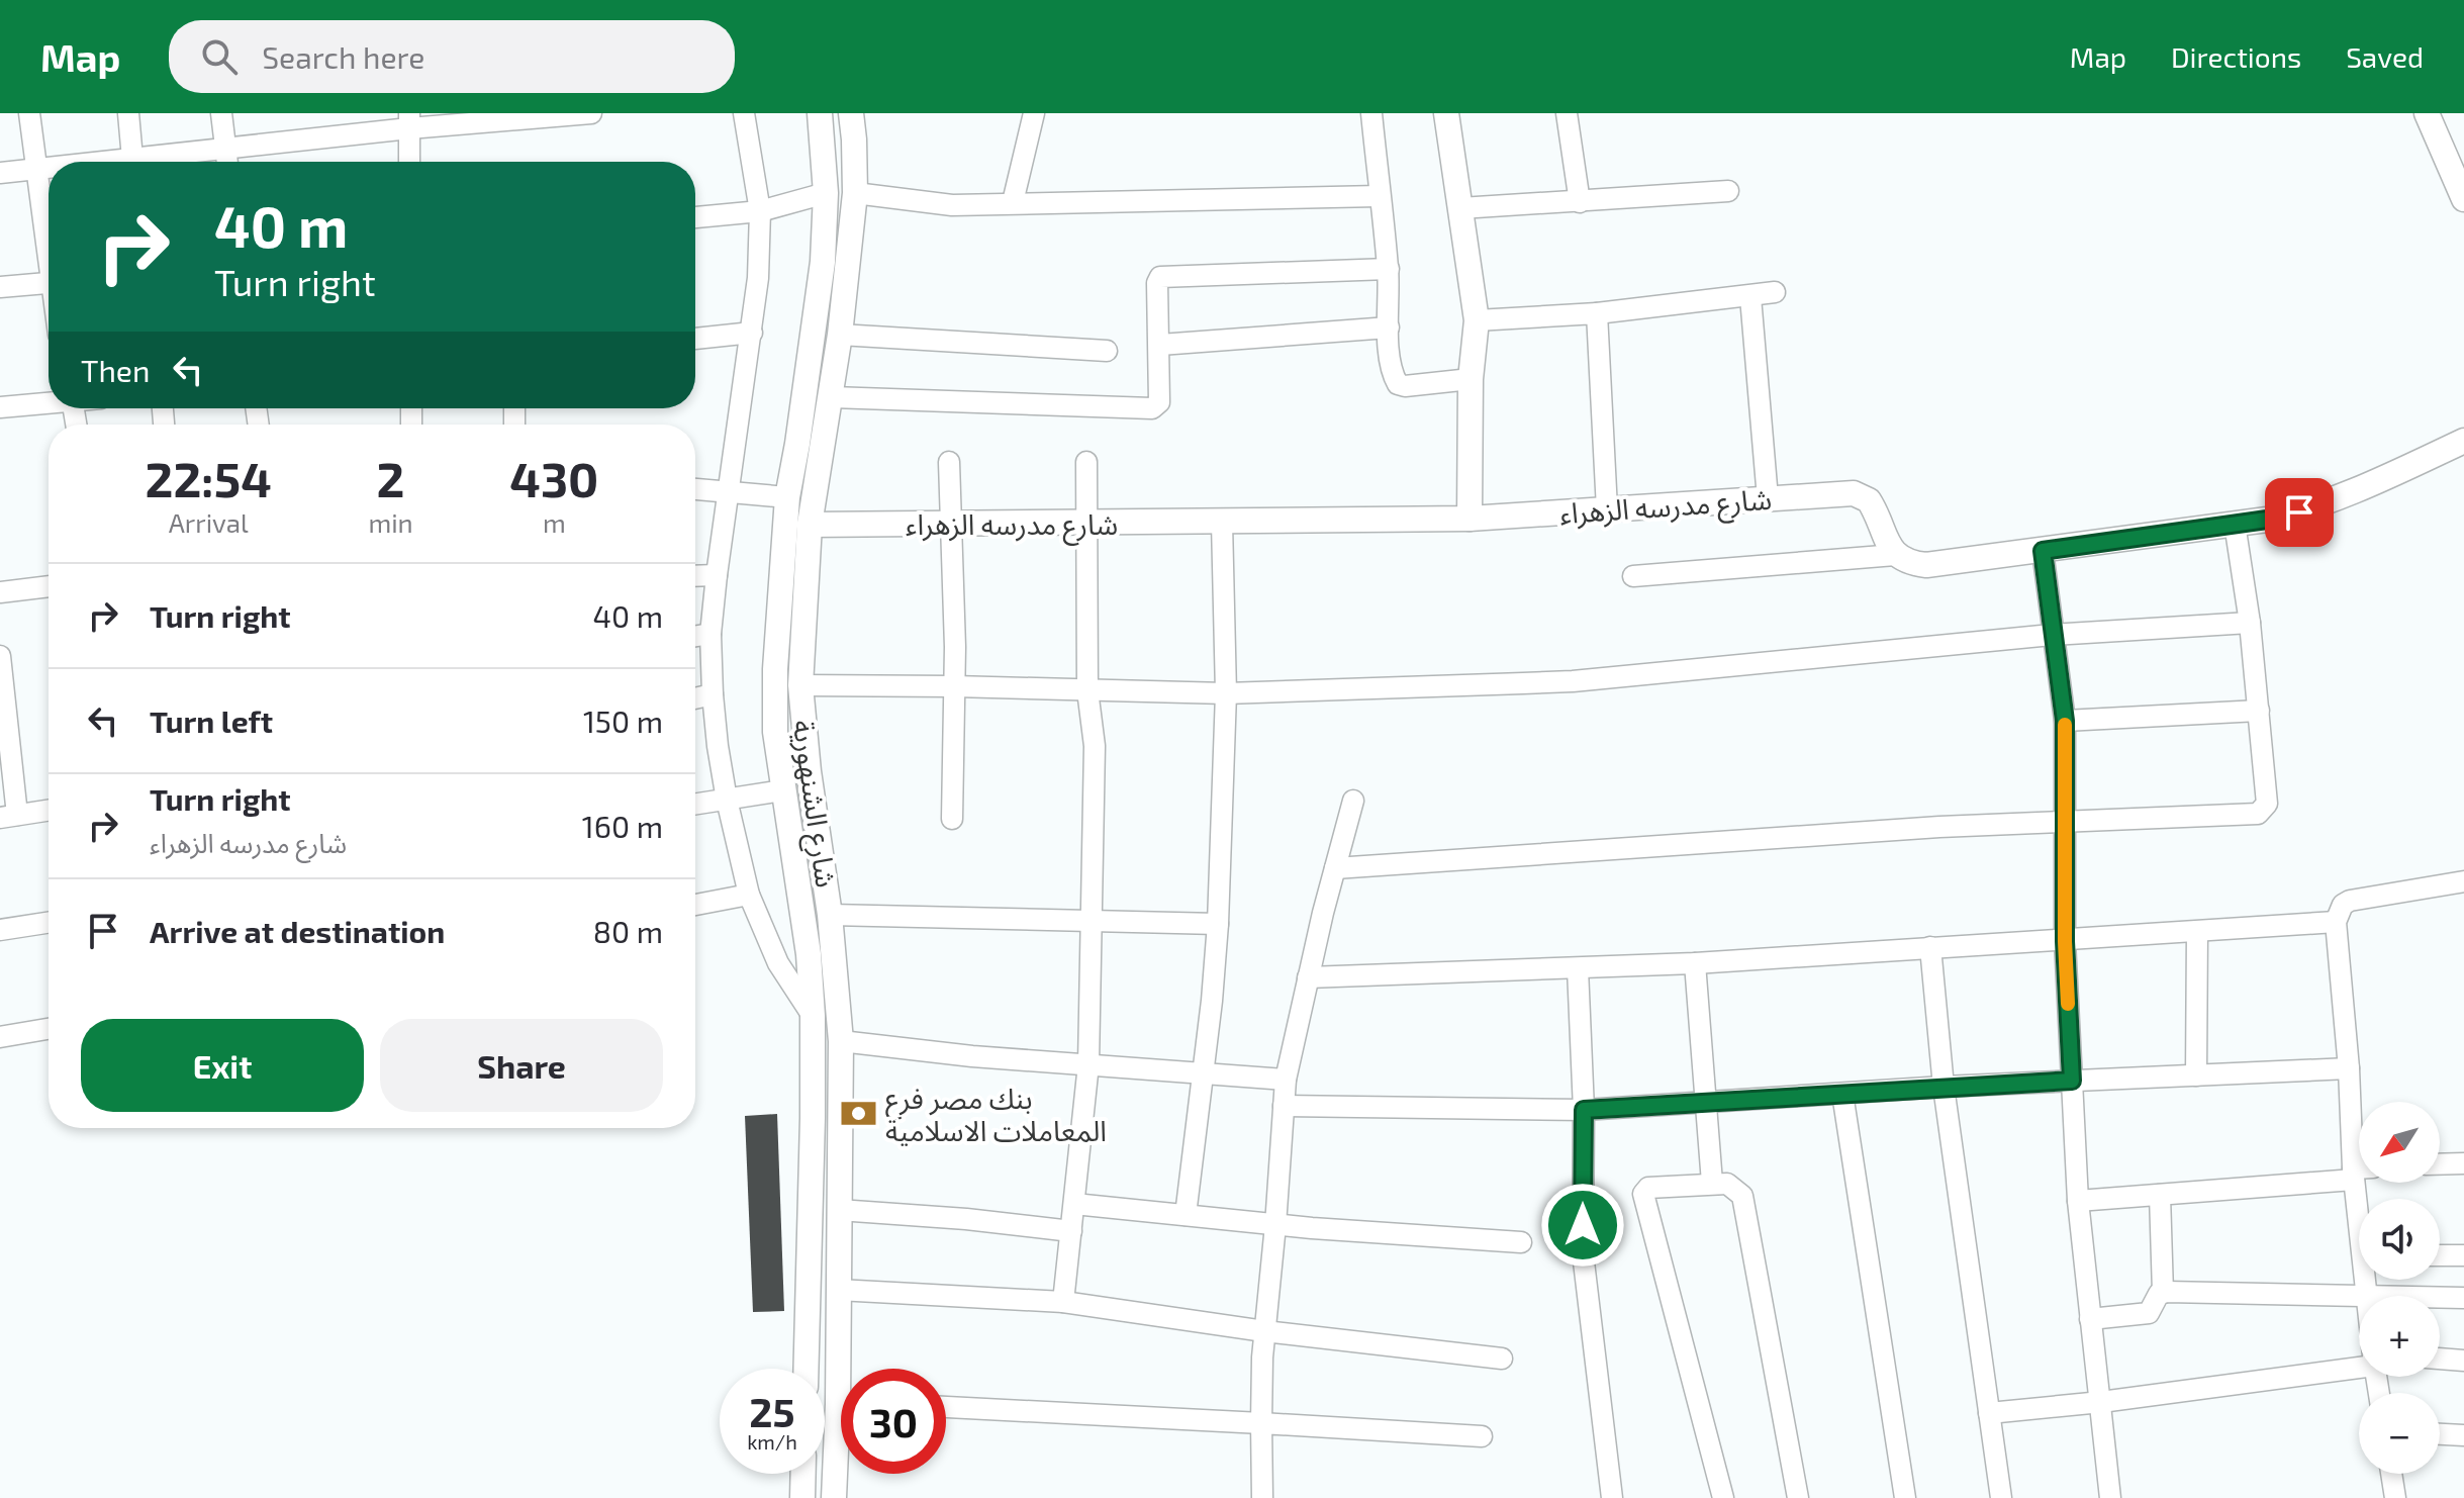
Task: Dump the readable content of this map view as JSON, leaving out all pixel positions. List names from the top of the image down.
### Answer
{
  "streets": {
    "street": ["شارع مدرسه الزهراء", "شارع الشنهورية"]
  },
  "crossings": [
    ["شارع مدرسه الزهراء", "شارع الشنهورية"]
  ],
  "places": {
    "bank": ["بنك مصر فرع المعاملات الاسلامية"]
  },
  "north": "bottom left",
  "page": {
    "header": "Map",
    "search": "Search here",
    "nav": ["Map", "Directions", "Saved"],
    "turn": ["40 m", "Turn right"],
    "then": "Then",
    "eta": [
      "22:54",
      "Arrival",
      "2",
      "min",
      "430",
      "m"
    ],
    "list": [
      {
        "name": "Turn right",
        "value": "40 m"
      },
      {
        "name": "Turn left",
        "value": "150 m"
      },
      {
        "name": "Turn right",
        "note": "شارع مدرسه الزهراء",
        "value": "160 m"
      },
      {
        "name": "Arrive at destination",
        "value": "80 m"
      }
    ],
    "buttons": ["Exit", "Share"],
    "map_buttons": ["+", "−"],
    "speed": "25 km/h",
    "limit": "30"
  }
}
